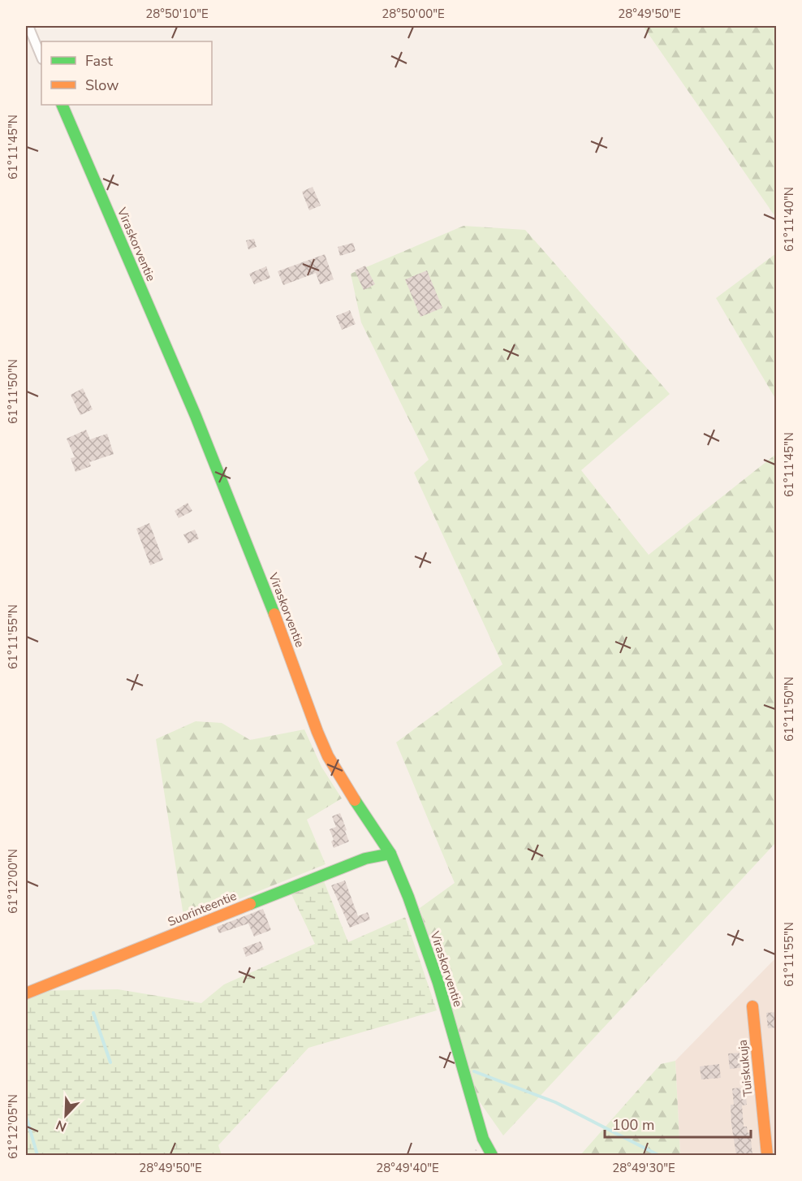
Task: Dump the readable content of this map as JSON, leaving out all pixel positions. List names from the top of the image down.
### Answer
{
  "streets": {
    "street": ["Viraskorventie", "Suorinteentie", "Tuiskukuja"]
  },
  "crossings": [
    ["Viraskorventie", "Suorinteentie"]
  ],
  "legend": ["Fast", "Slow"],
  "scale_bar": "100 m",
  "north": "bottom left",
  "coordinates": [
    "28°50'10\"E",
    "28°50'00\"E",
    "28°49'50\"E",
    "61°11'45\"N",
    "61°11'40\"N",
    "61°11'50\"N",
    "61°11'55\"N",
    "61°12'00\"N",
    "61°12'05\"N",
    "28°49'40\"E",
    "28°49'30\"E"
  ]
}
